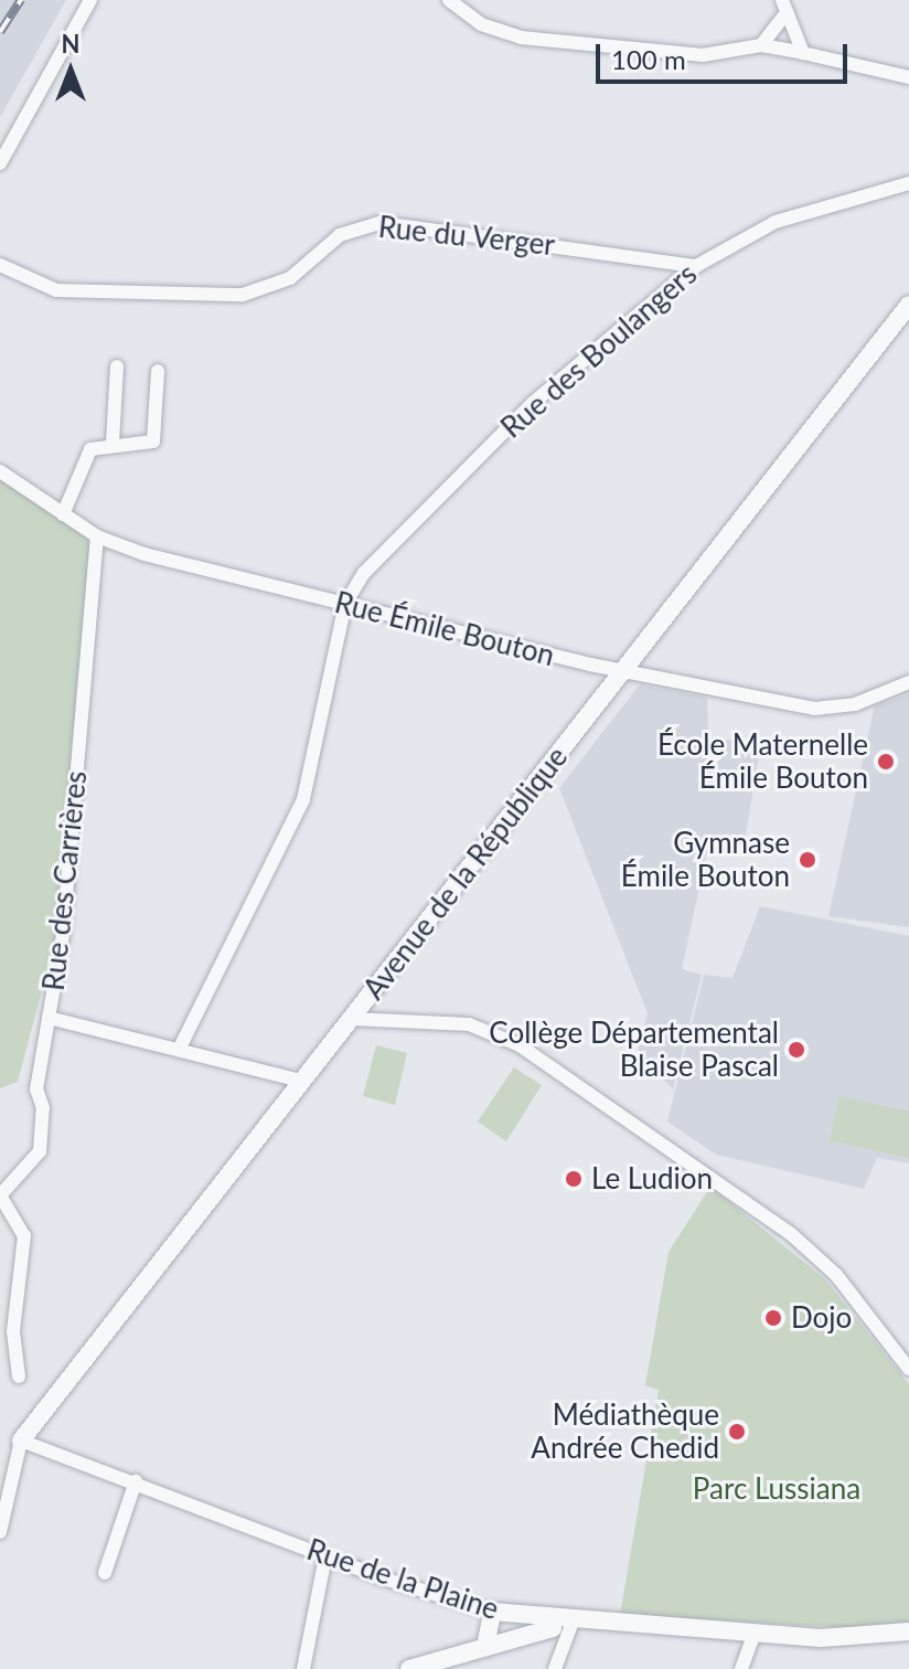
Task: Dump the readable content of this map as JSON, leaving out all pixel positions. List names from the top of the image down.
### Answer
{
  "streets": {
    "street": [
      "Rue du Verger",
      "Rue des Boulangers",
      "Rue Émile Bouton",
      "Avenue de la République",
      "Rue des Carrières",
      "Rue de la Plaine"
    ]
  },
  "crossings": [
    ["Rue du Verger", "Rue des Boulangers"],
    ["Rue des Boulangers", "Rue Émile Bouton"],
    ["Rue Émile Bouton", "Avenue de la République"],
    ["Rue Émile Bouton", "Rue des Carrières"],
    ["Avenue de la République", "Rue des Carrières"],
    ["Avenue de la République", "Rue de la Plaine"]
  ],
  "parks": ["Parc Lussiana"],
  "places": [
    "École Maternelle Émile Bouton",
    "Gymnase Émile Bouton",
    "Collège Départemental Blaise Pascal",
    "Le Ludion",
    "Dojo",
    "Médiathèque Andrée Chedid"
  ],
  "scale_bar": "100 m",
  "north": "top"
}
